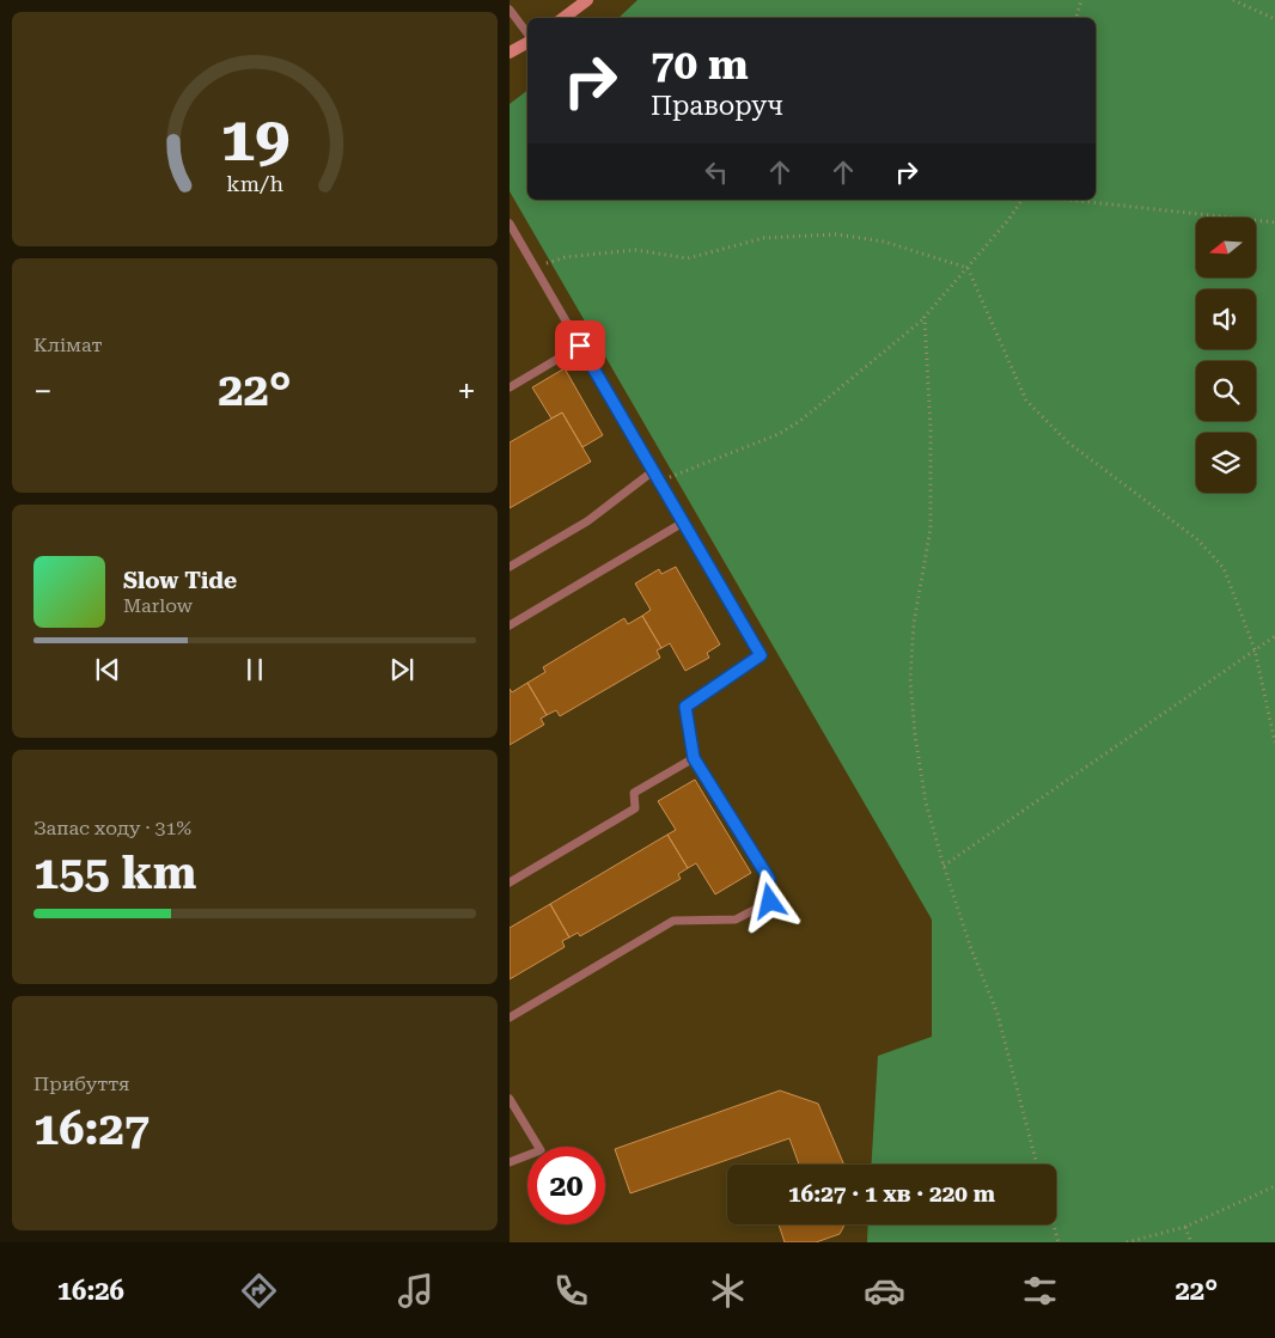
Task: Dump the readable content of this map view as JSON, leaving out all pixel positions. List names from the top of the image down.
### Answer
{
  "north": "left",
  "page": {
    "turn": ["70 m", "Праворуч"],
    "tile": [
      "Клімат",
      ["Запас ходу · 31%", "155 km"],
      ["Прибуття", "16:27"]
    ],
    "heat": ["−", "22°", "+"],
    "song": ["Slow Tide", "Marlow"],
    "limit": "20",
    "trip": "16:27 · 1 хв · 220 m",
    "tabs": ["16:26", "22°"],
    "gauge": ["19", "km/h"]
  }
}
